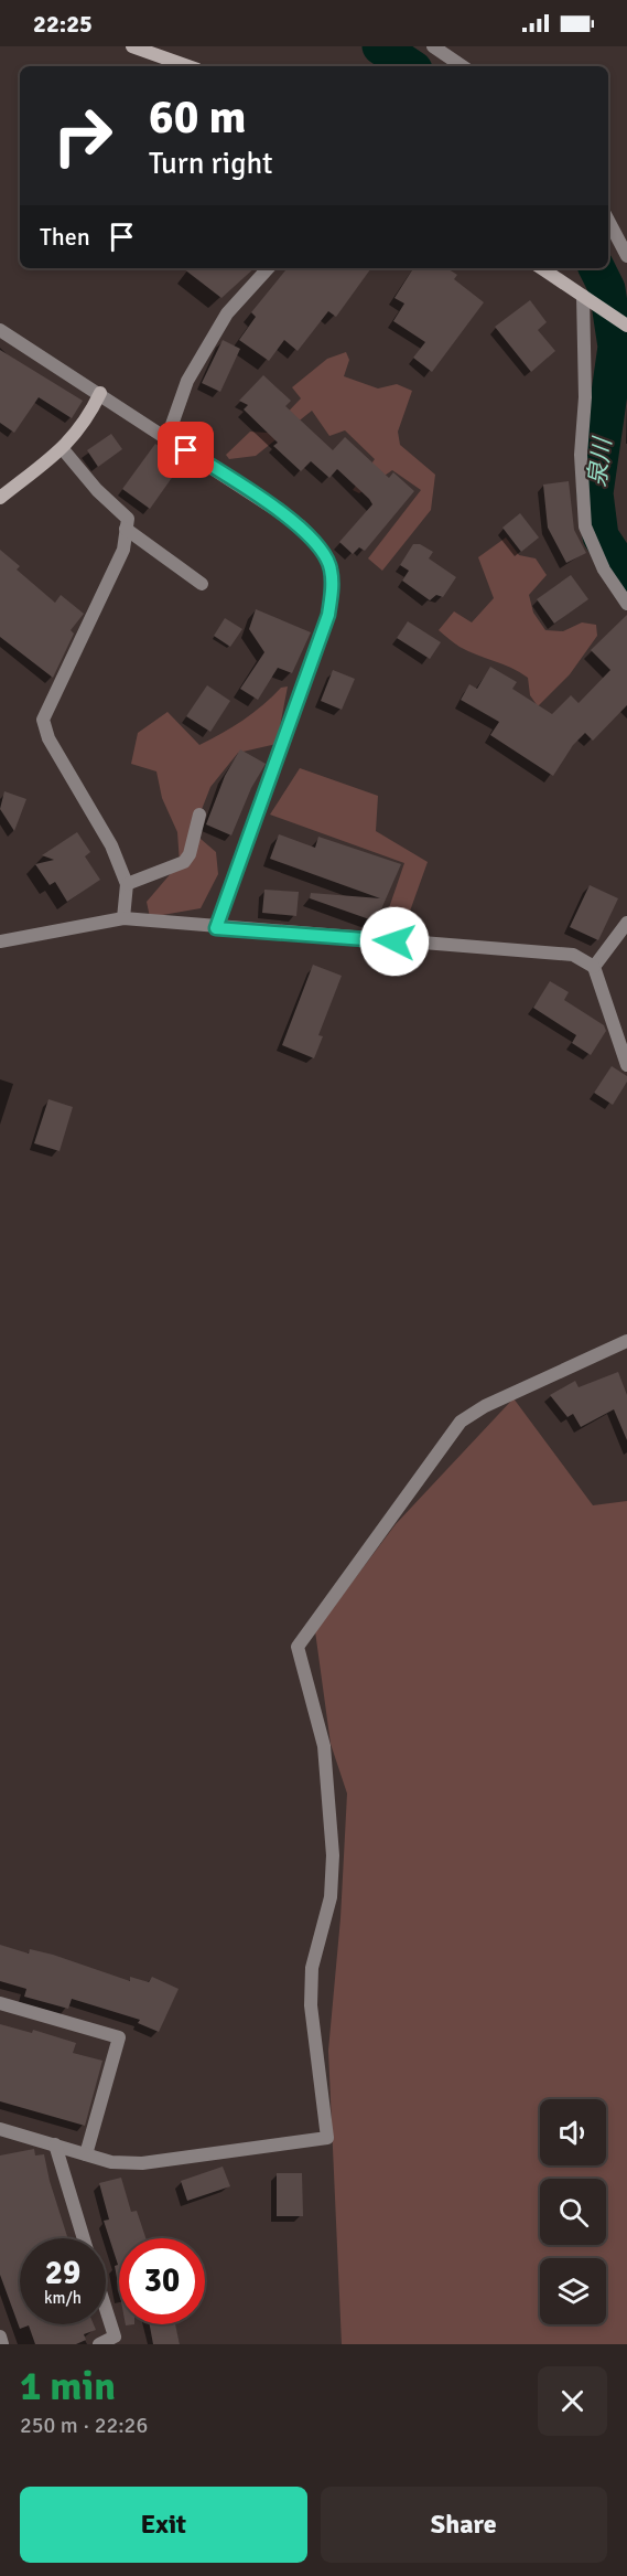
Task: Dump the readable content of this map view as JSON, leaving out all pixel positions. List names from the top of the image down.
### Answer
{
  "water": ["泉川"],
  "page": {
    "status": "22:25",
    "turn": ["60 m", "Turn right"],
    "then": "Then",
    "speed": "29 km/h",
    "limit": "30",
    "heading": ["1 min", "250 m · 22:26"],
    "buttons": ["Exit", "Share"]
  }
}
